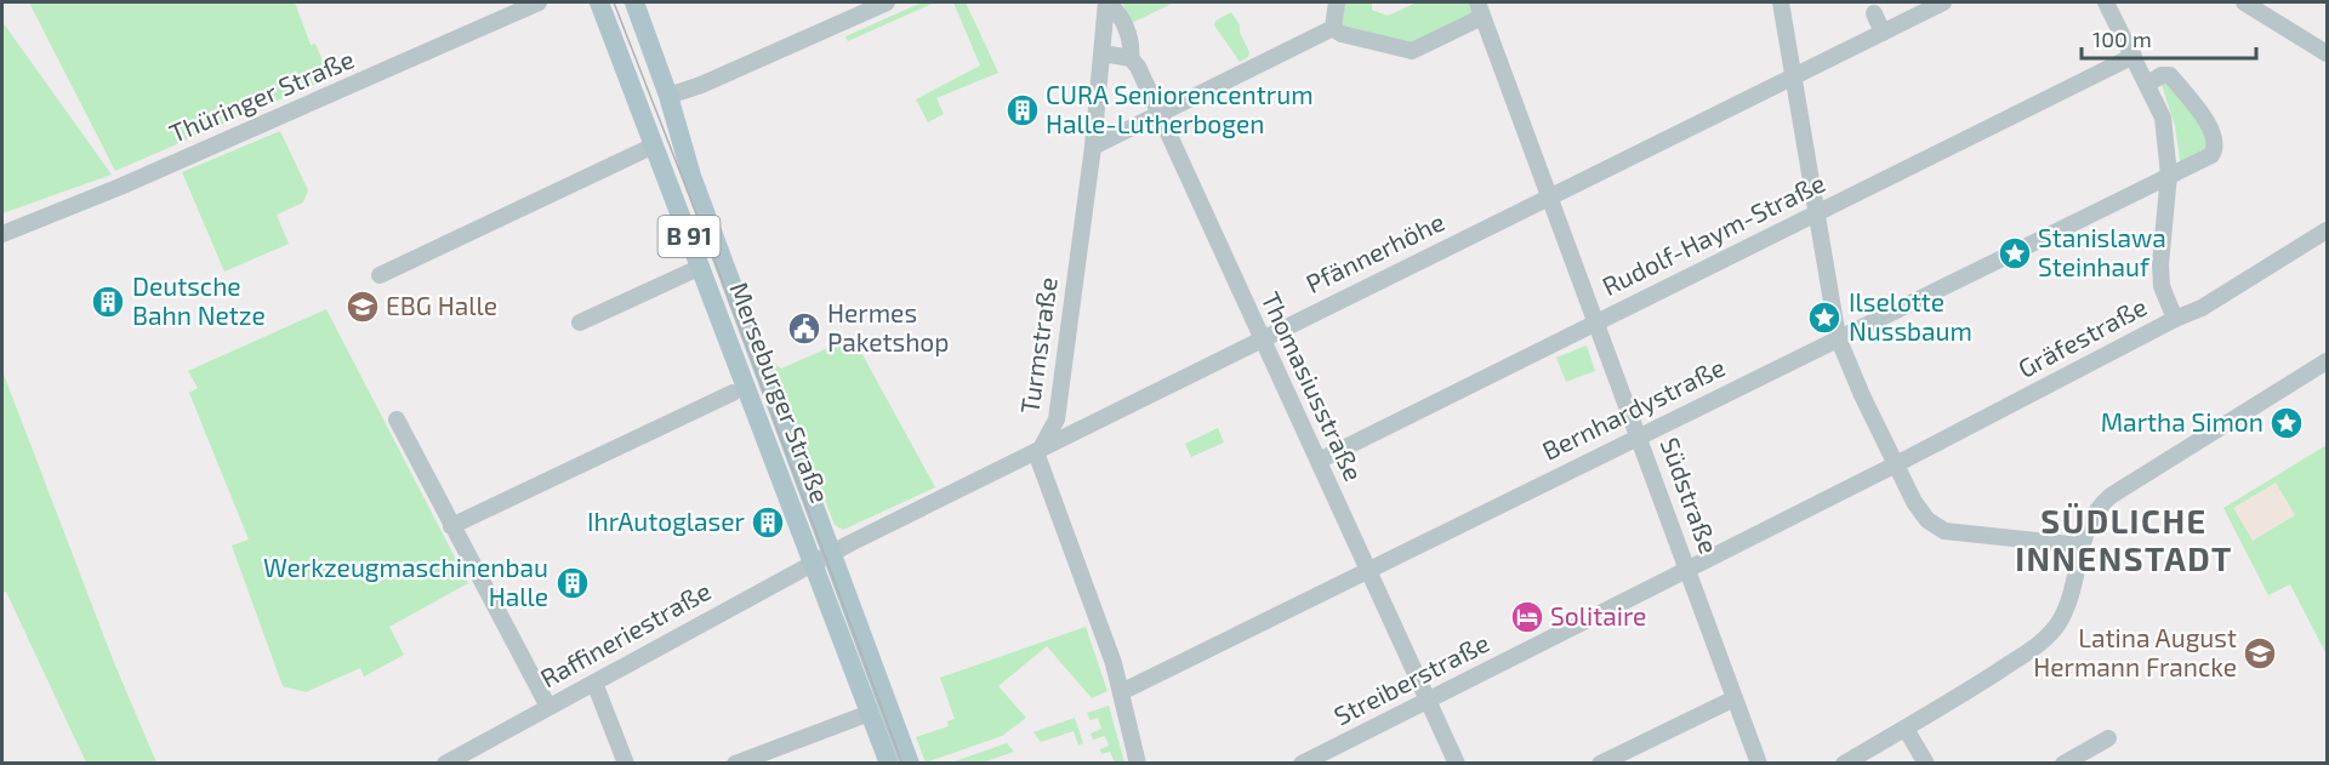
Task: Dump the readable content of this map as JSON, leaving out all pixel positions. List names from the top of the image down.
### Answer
{
  "streets": {
    "main road": ["B 91", "Merseburger Straße"],
    "street": [
      "Thüringer Straße",
      "Rudolf-Haym-Straße",
      "Pfännerhöhe",
      "Gräfestraße",
      "Turmstraße",
      "Thomasiusstraße",
      "Bernhardystraße",
      "Südstraße",
      "Raffineriestraße",
      "Streiberstraße"
    ]
  },
  "crossings": [
    ["Rudolf-Haym-Straße", "Thomasiusstraße"],
    ["Rudolf-Haym-Straße", "Südstraße"],
    ["Pfännerhöhe", "Turmstraße"],
    ["Pfännerhöhe", "Thomasiusstraße"],
    ["Pfännerhöhe", "Merseburger Straße"],
    ["Pfännerhöhe", "Südstraße"],
    ["Pfännerhöhe", "Raffineriestraße"],
    ["Gräfestraße", "Streiberstraße"],
    ["Turmstraße", "Thomasiusstraße"],
    ["Turmstraße", "Bernhardystraße"],
    ["Thomasiusstraße", "Bernhardystraße"],
    ["Thomasiusstraße", "Streiberstraße"],
    ["Merseburger Straße", "Raffineriestraße"],
    ["Bernhardystraße", "Südstraße"],
    ["Südstraße", "Streiberstraße"]
  ],
  "districts": ["SÜDLICHE INNENSTADT"],
  "places": {
    "building": [
      "CURA Seniorencentrum Halle-Lutherbogen",
      "Deutsche Bahn Netze",
      "IhrAutoglaser",
      "Werkzeugmaschinenbau Halle"
    ],
    "place": ["Stanislawa Steinhauf", "Ilselotte Nussbaum", "Martha Simon"],
    "school or university": ["EBG Halle", "Latina August Hermann Francke"],
    "public building": ["Hermes Paketshop"],
    "hotel": ["Solitaire"]
  },
  "scale_bar": "100 m"
}
